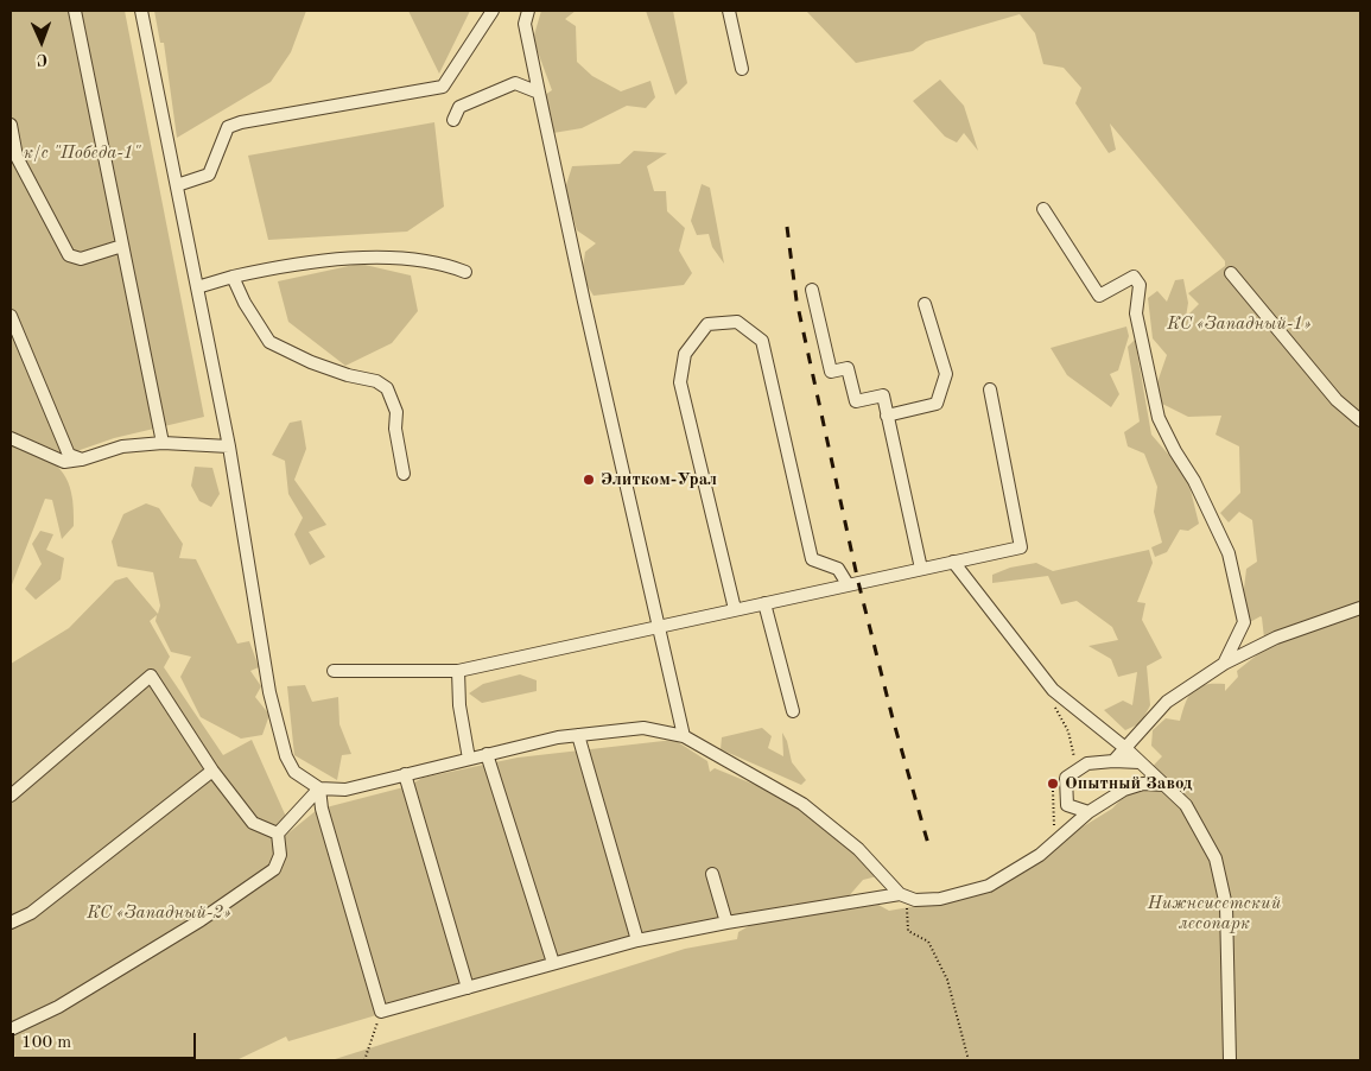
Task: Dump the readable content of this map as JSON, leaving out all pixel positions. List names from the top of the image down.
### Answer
{
  "parks": [
    "к/с \"Победа-1\"",
    "КС «Западный-1»",
    "Нижнеисетский лесопарк",
    "КС «Западный-2»"
  ],
  "places": ["Элитком-Урал", "Опытный Завод"],
  "scale_bar": "100 m",
  "north": "bottom"
}
